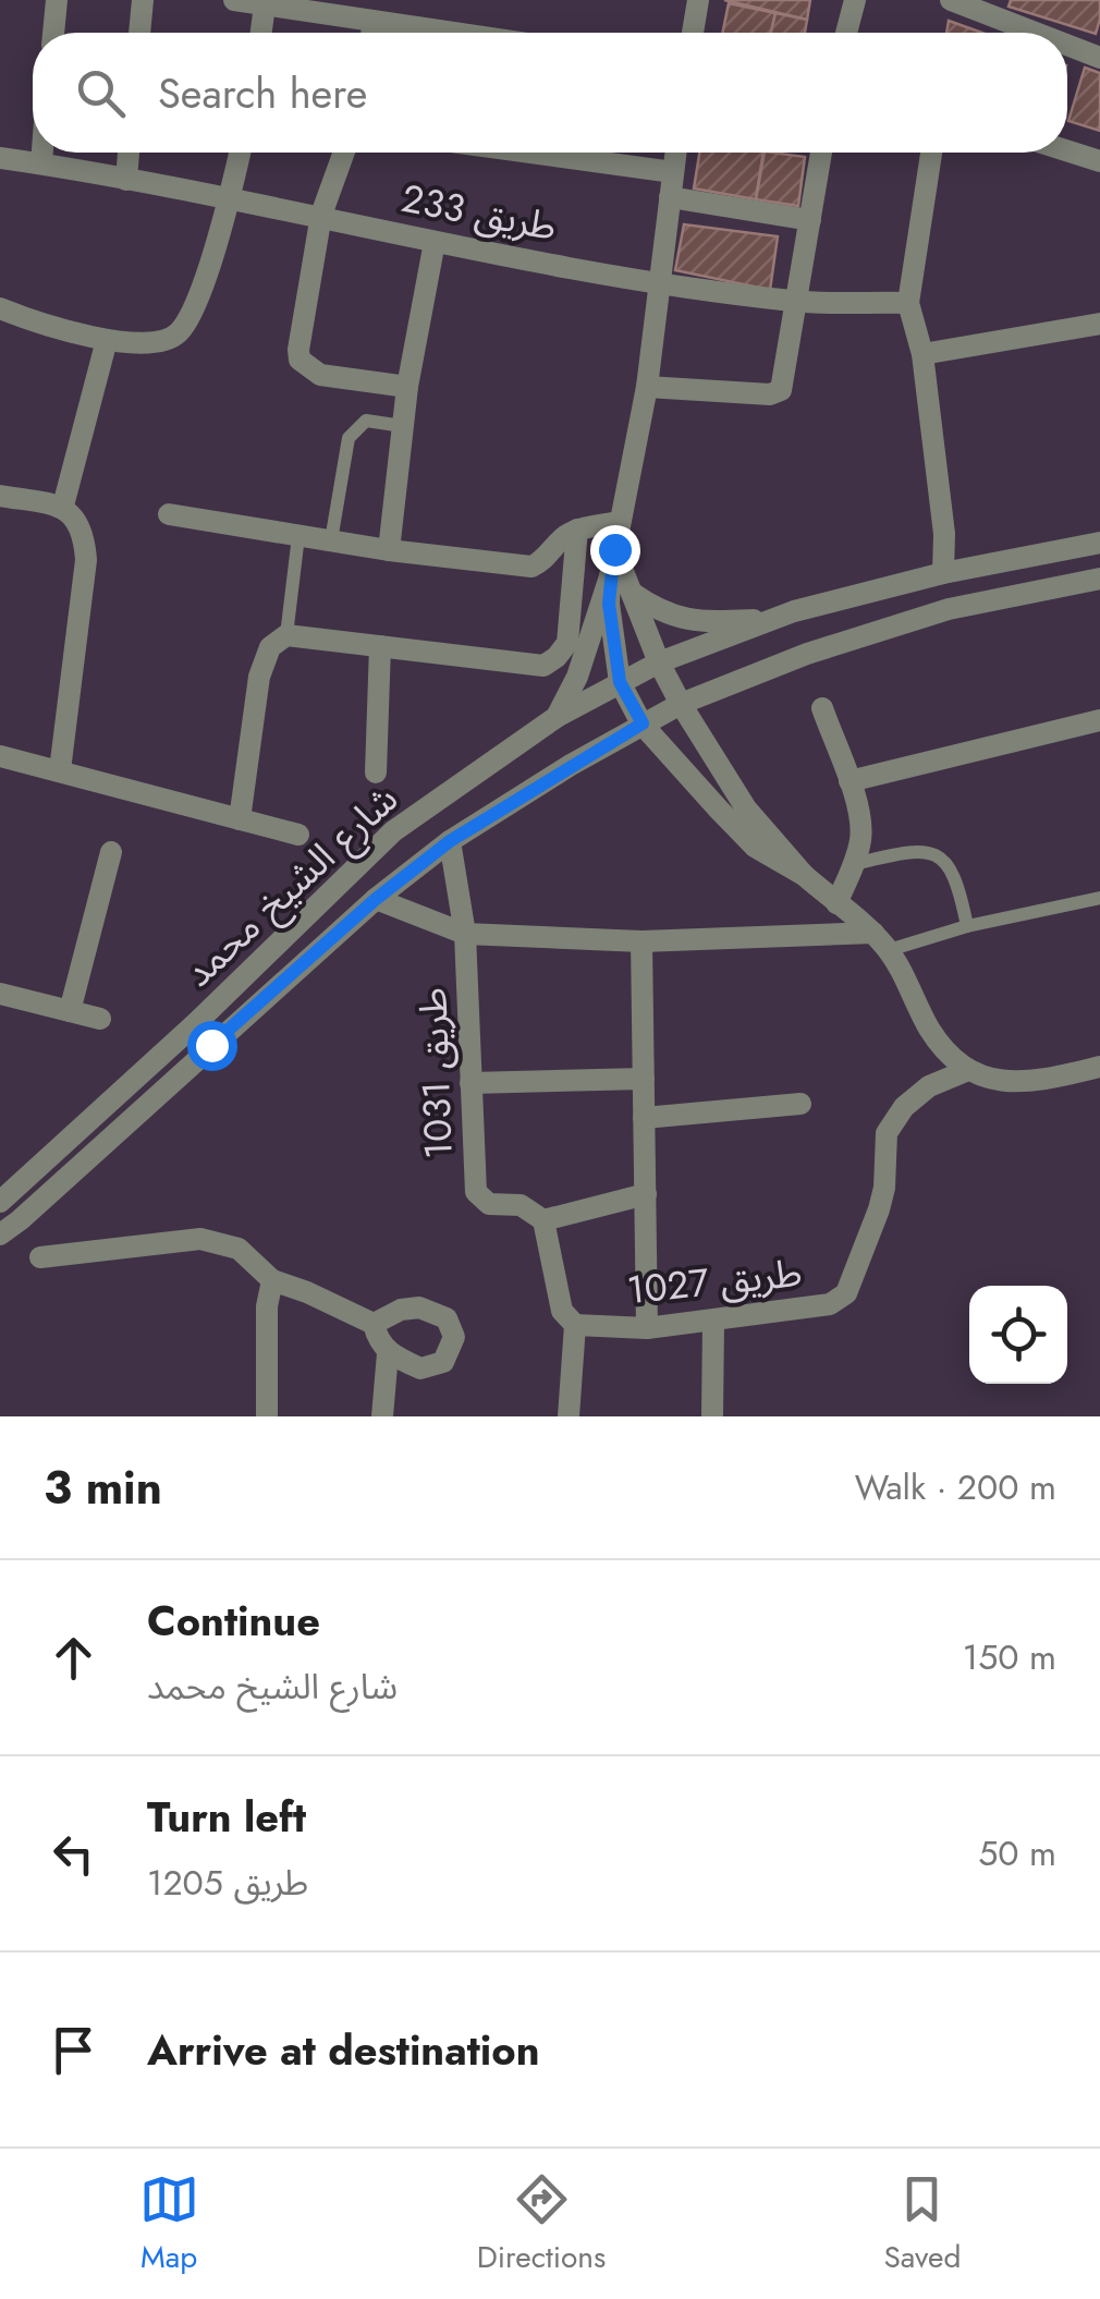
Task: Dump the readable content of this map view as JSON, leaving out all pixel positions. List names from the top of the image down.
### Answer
{
  "streets": {
    "street": [
      "طريق 233",
      "شارع الشيخ محمد",
      "طريق 1031",
      "طريق 1027"
    ]
  },
  "crossings": [
    ["شارع الشيخ محمد", "طريق 1031"]
  ],
  "page": {
    "search": "Search here",
    "heading": ["3 min", "Walk · 200 m"],
    "list": [
      ["Continue", "شارع الشيخ محمد", "150 m"],
      ["Turn left", "طريق 1205", "50 m"],
      "Arrive at destination"
    ],
    "nav": ["Map", "Directions", "Saved"]
  }
}
